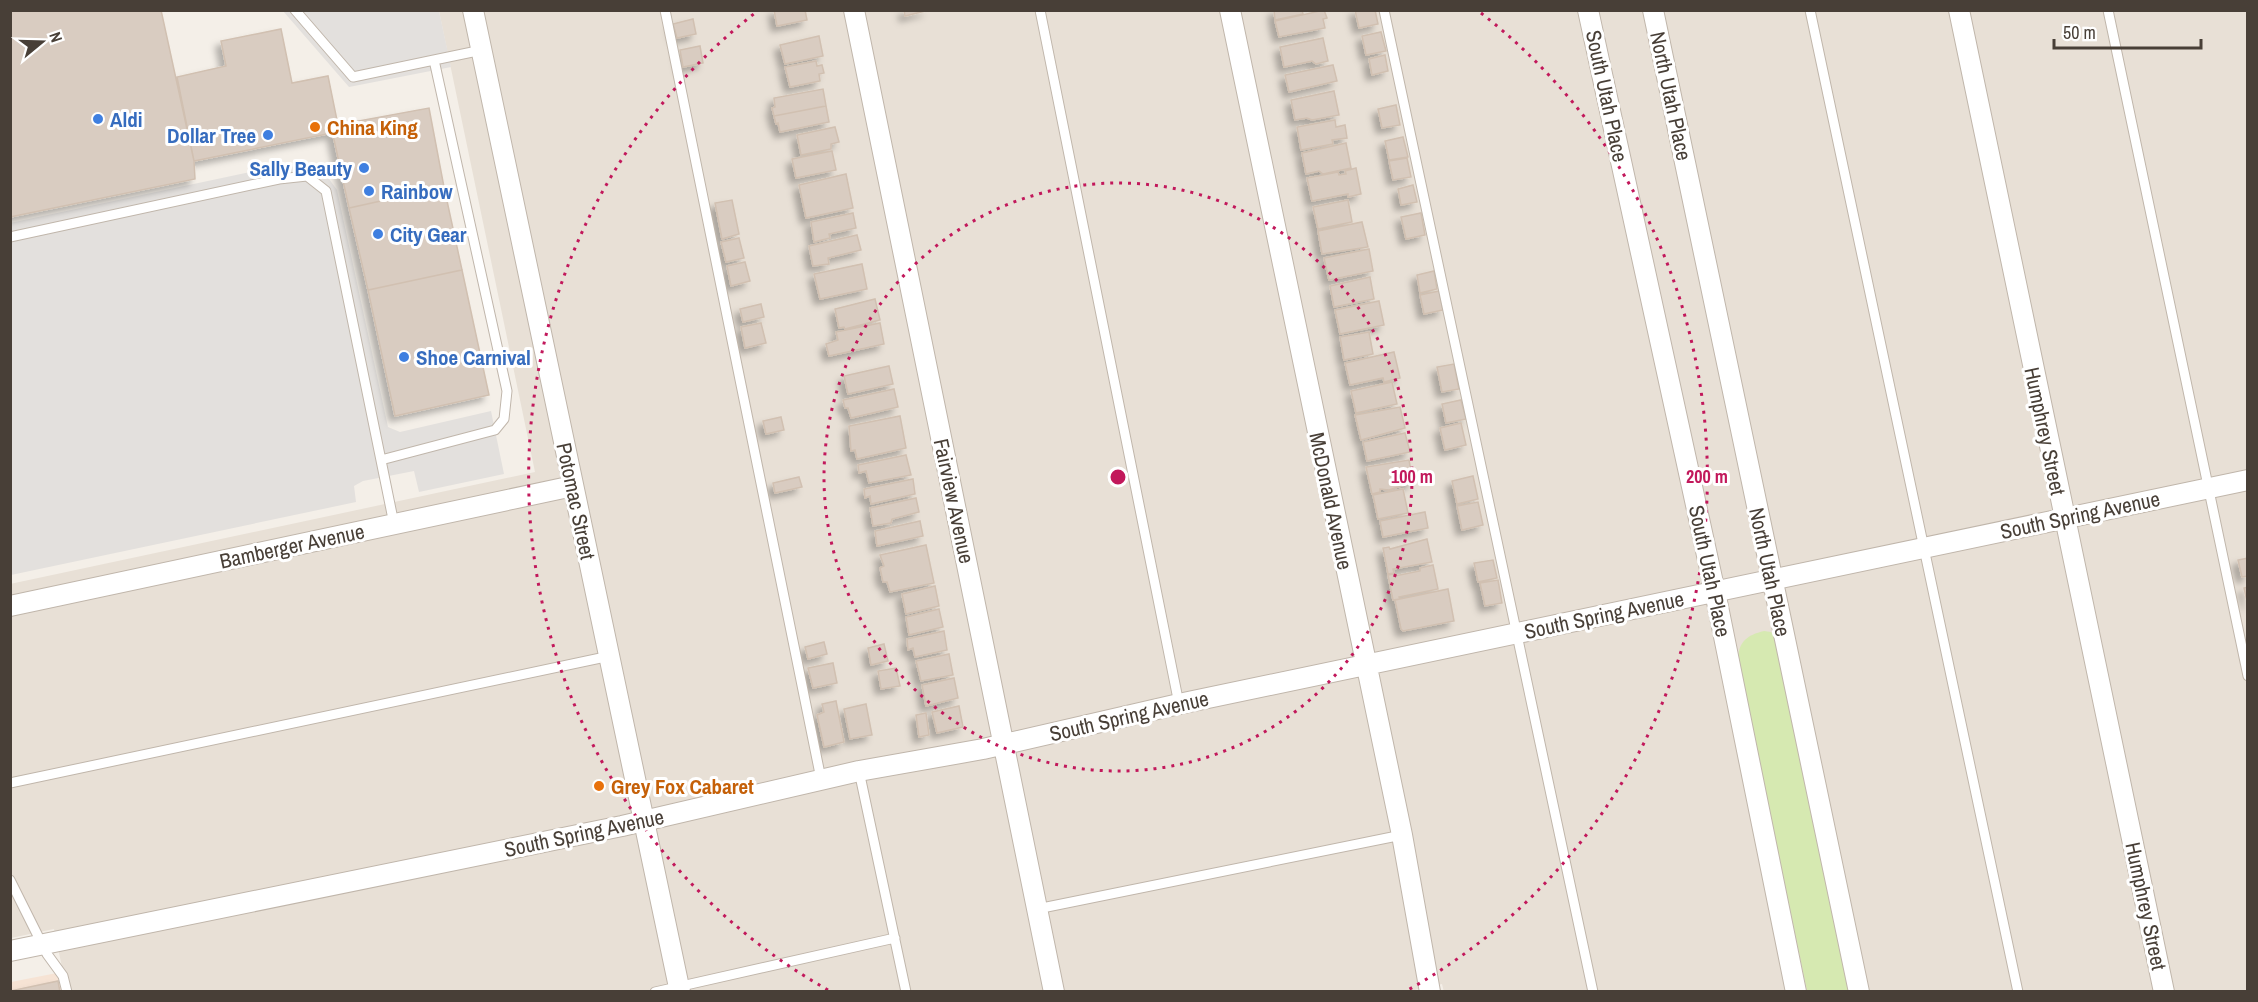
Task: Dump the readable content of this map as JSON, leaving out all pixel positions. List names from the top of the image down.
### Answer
{
  "streets": {
    "street": [
      "South Utah Place",
      "North Utah Place",
      "Humphrey Street",
      "Potomac Street",
      "Fairview Avenue",
      "McDonald Avenue",
      "South Spring Avenue",
      "Bamberger Avenue"
    ]
  },
  "crossings": [
    ["South Utah Place", "South Spring Avenue"],
    ["North Utah Place", "South Spring Avenue"],
    ["Humphrey Street", "South Spring Avenue"],
    ["Potomac Street", "South Spring Avenue"],
    ["Potomac Street", "Bamberger Avenue"],
    ["Fairview Avenue", "South Spring Avenue"],
    ["McDonald Avenue", "South Spring Avenue"]
  ],
  "places": [
    "Aldi",
    "China King",
    "Dollar Tree",
    "Sally Beauty",
    "Rainbow",
    "City Gear",
    "Shoe Carnival",
    "Grey Fox Cabaret"
  ],
  "scale_bar": "50 m",
  "north": "right",
  "rings": ["100 m", "200 m"]
}
